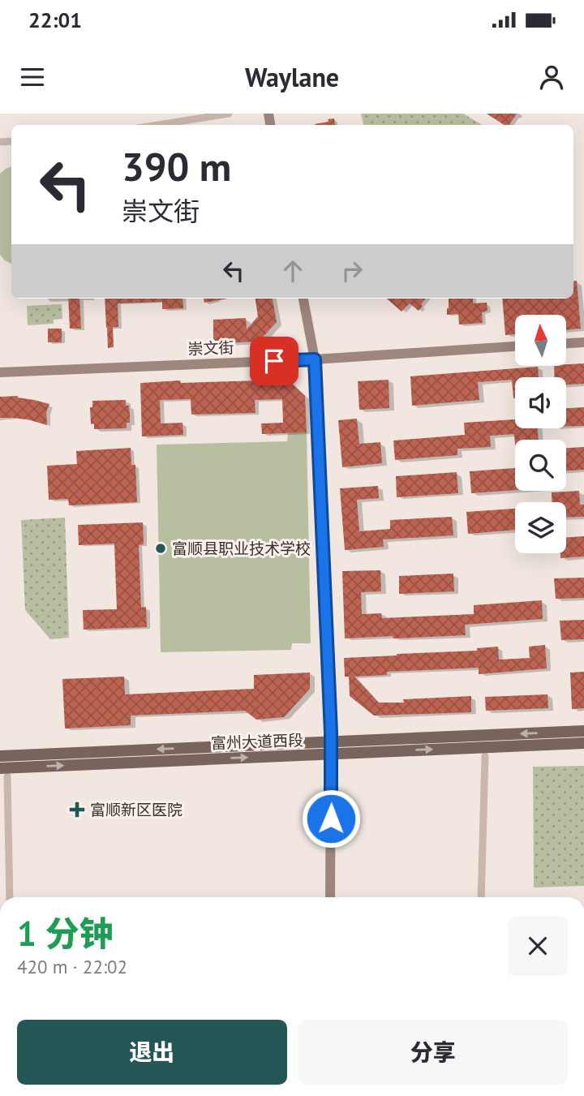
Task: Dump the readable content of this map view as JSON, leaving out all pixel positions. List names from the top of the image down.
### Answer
{
  "streets": {
    "main road": ["富州大道西段"],
    "street": ["崇文街"]
  },
  "places": {
    "other": ["富顺县职业技术学校"],
    "health": ["富顺新区医院"]
  },
  "north": "top",
  "page": {
    "status": "22:01",
    "header": "Waylane",
    "turn": ["390 m", "崇文街"],
    "heading": ["1 分钟", "420 m · 22:02"],
    "buttons": ["退出", "分享"]
  }
}
